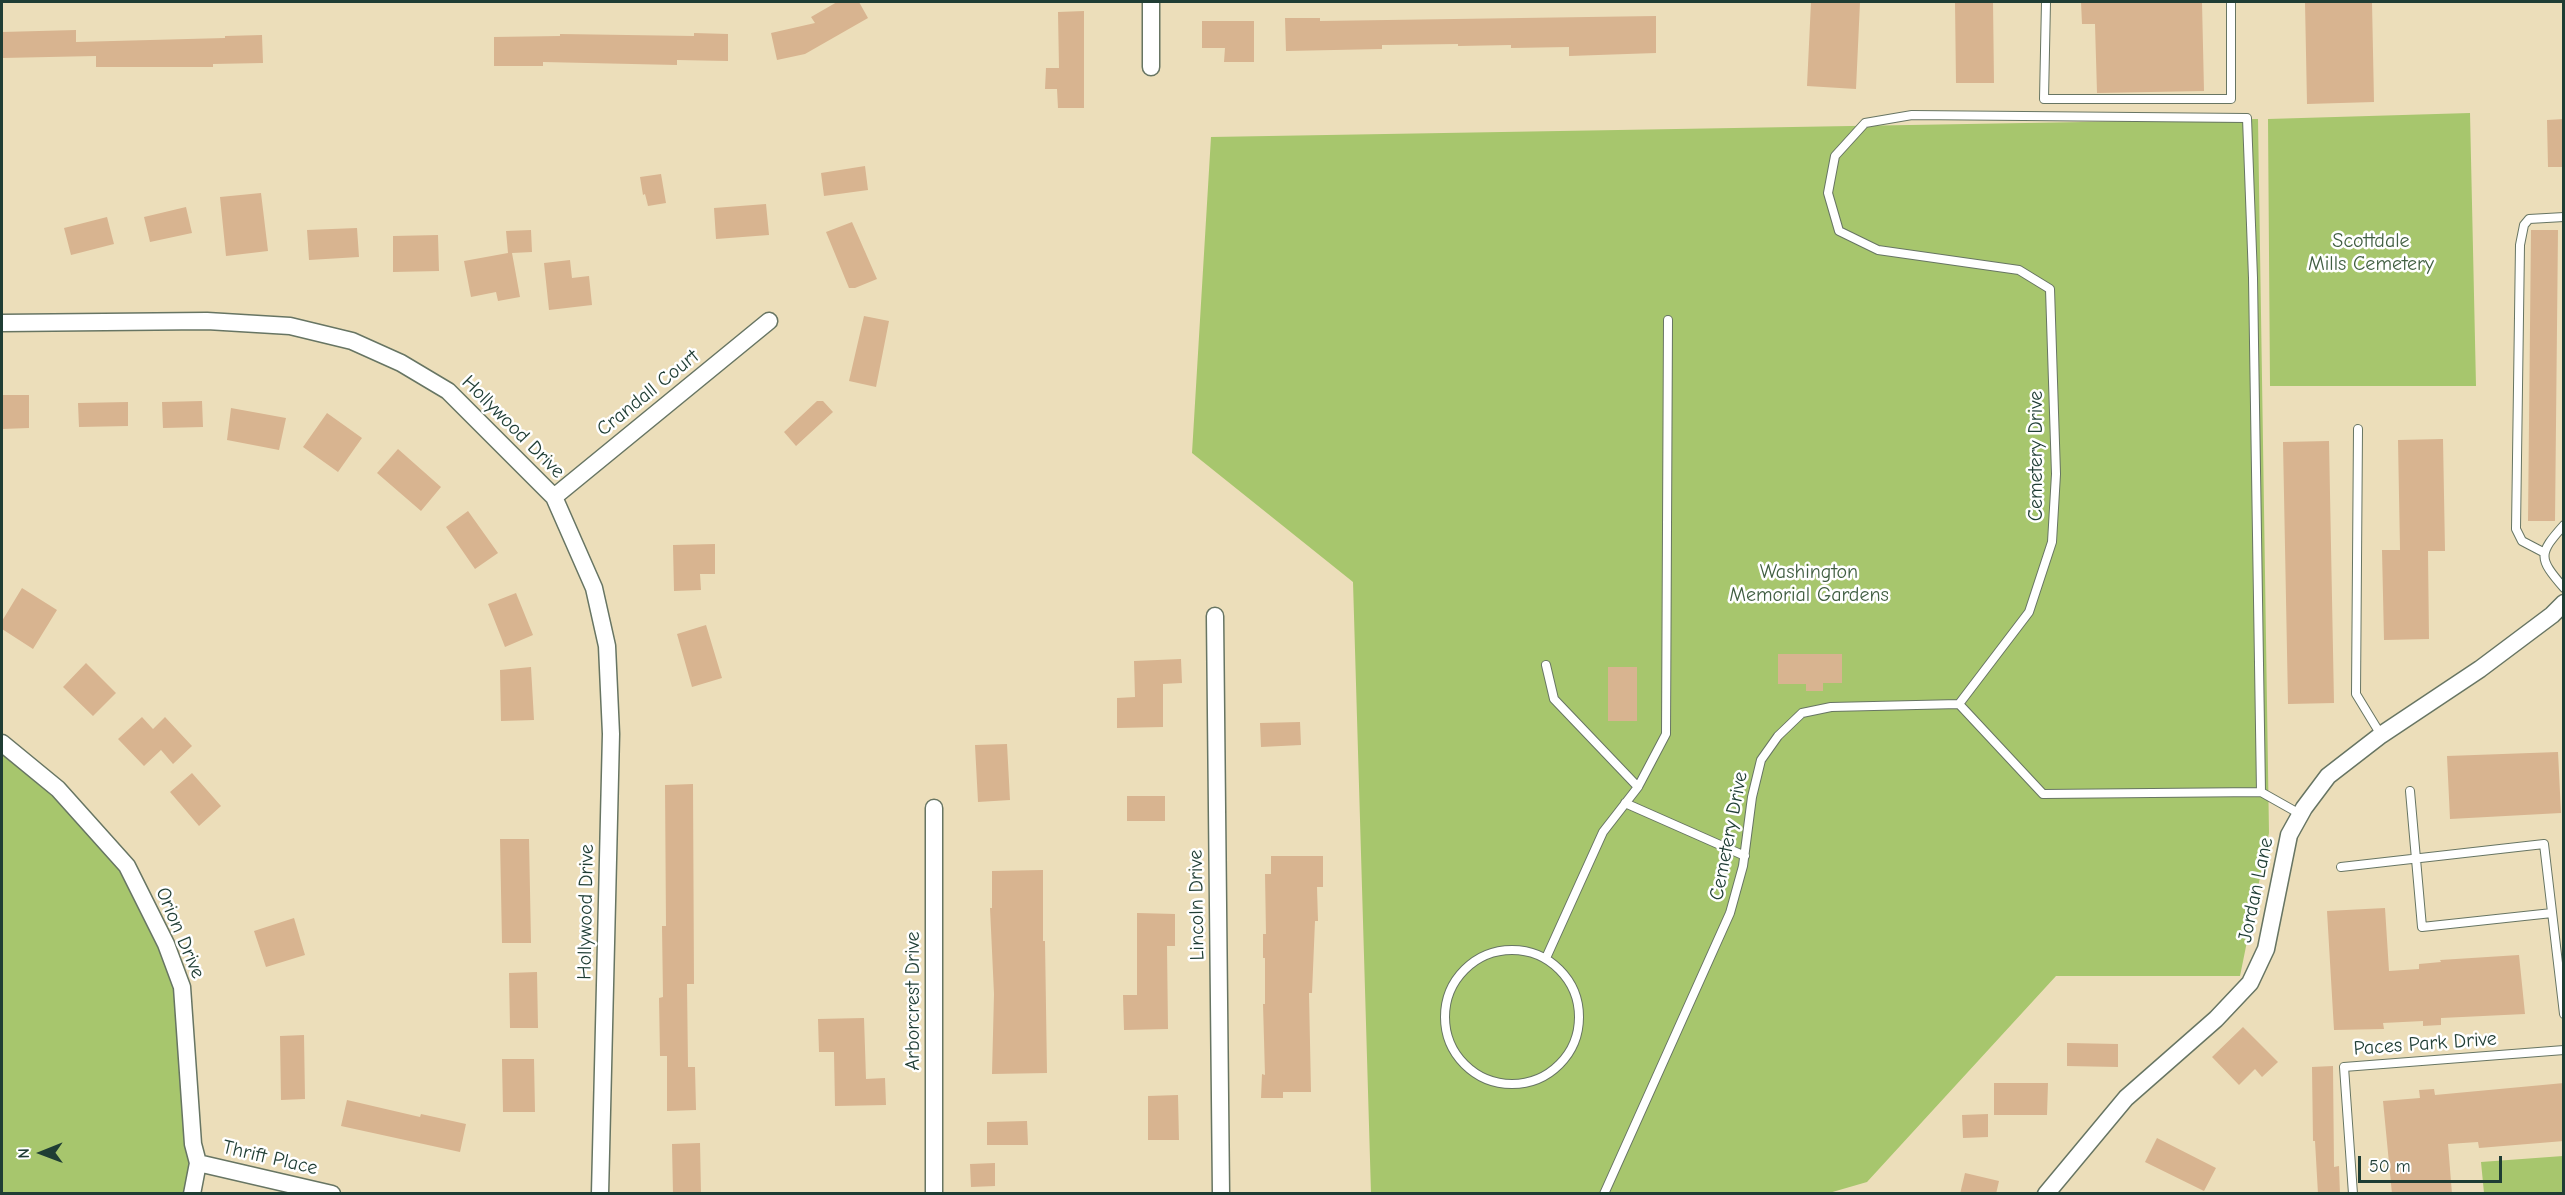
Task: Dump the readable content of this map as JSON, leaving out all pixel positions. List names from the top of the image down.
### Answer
{
  "streets": {
    "street": [
      "Crandall Court",
      "Hollywood Drive",
      "Jordan Lane",
      "Lincoln Drive",
      "Orion Drive",
      "Arborcrest Drive",
      "Thrift Place"
    ],
    "lane": ["Cemetery Drive", "Paces Park Drive"]
  },
  "crossings": [
    ["Crandall Court", "Hollywood Drive"],
    ["Orion Drive", "Thrift Place"]
  ],
  "parks": ["Scottdale Mills Cemetery", "Washington Memorial Gardens"],
  "scale_bar": "50 m",
  "north": "left"
}
